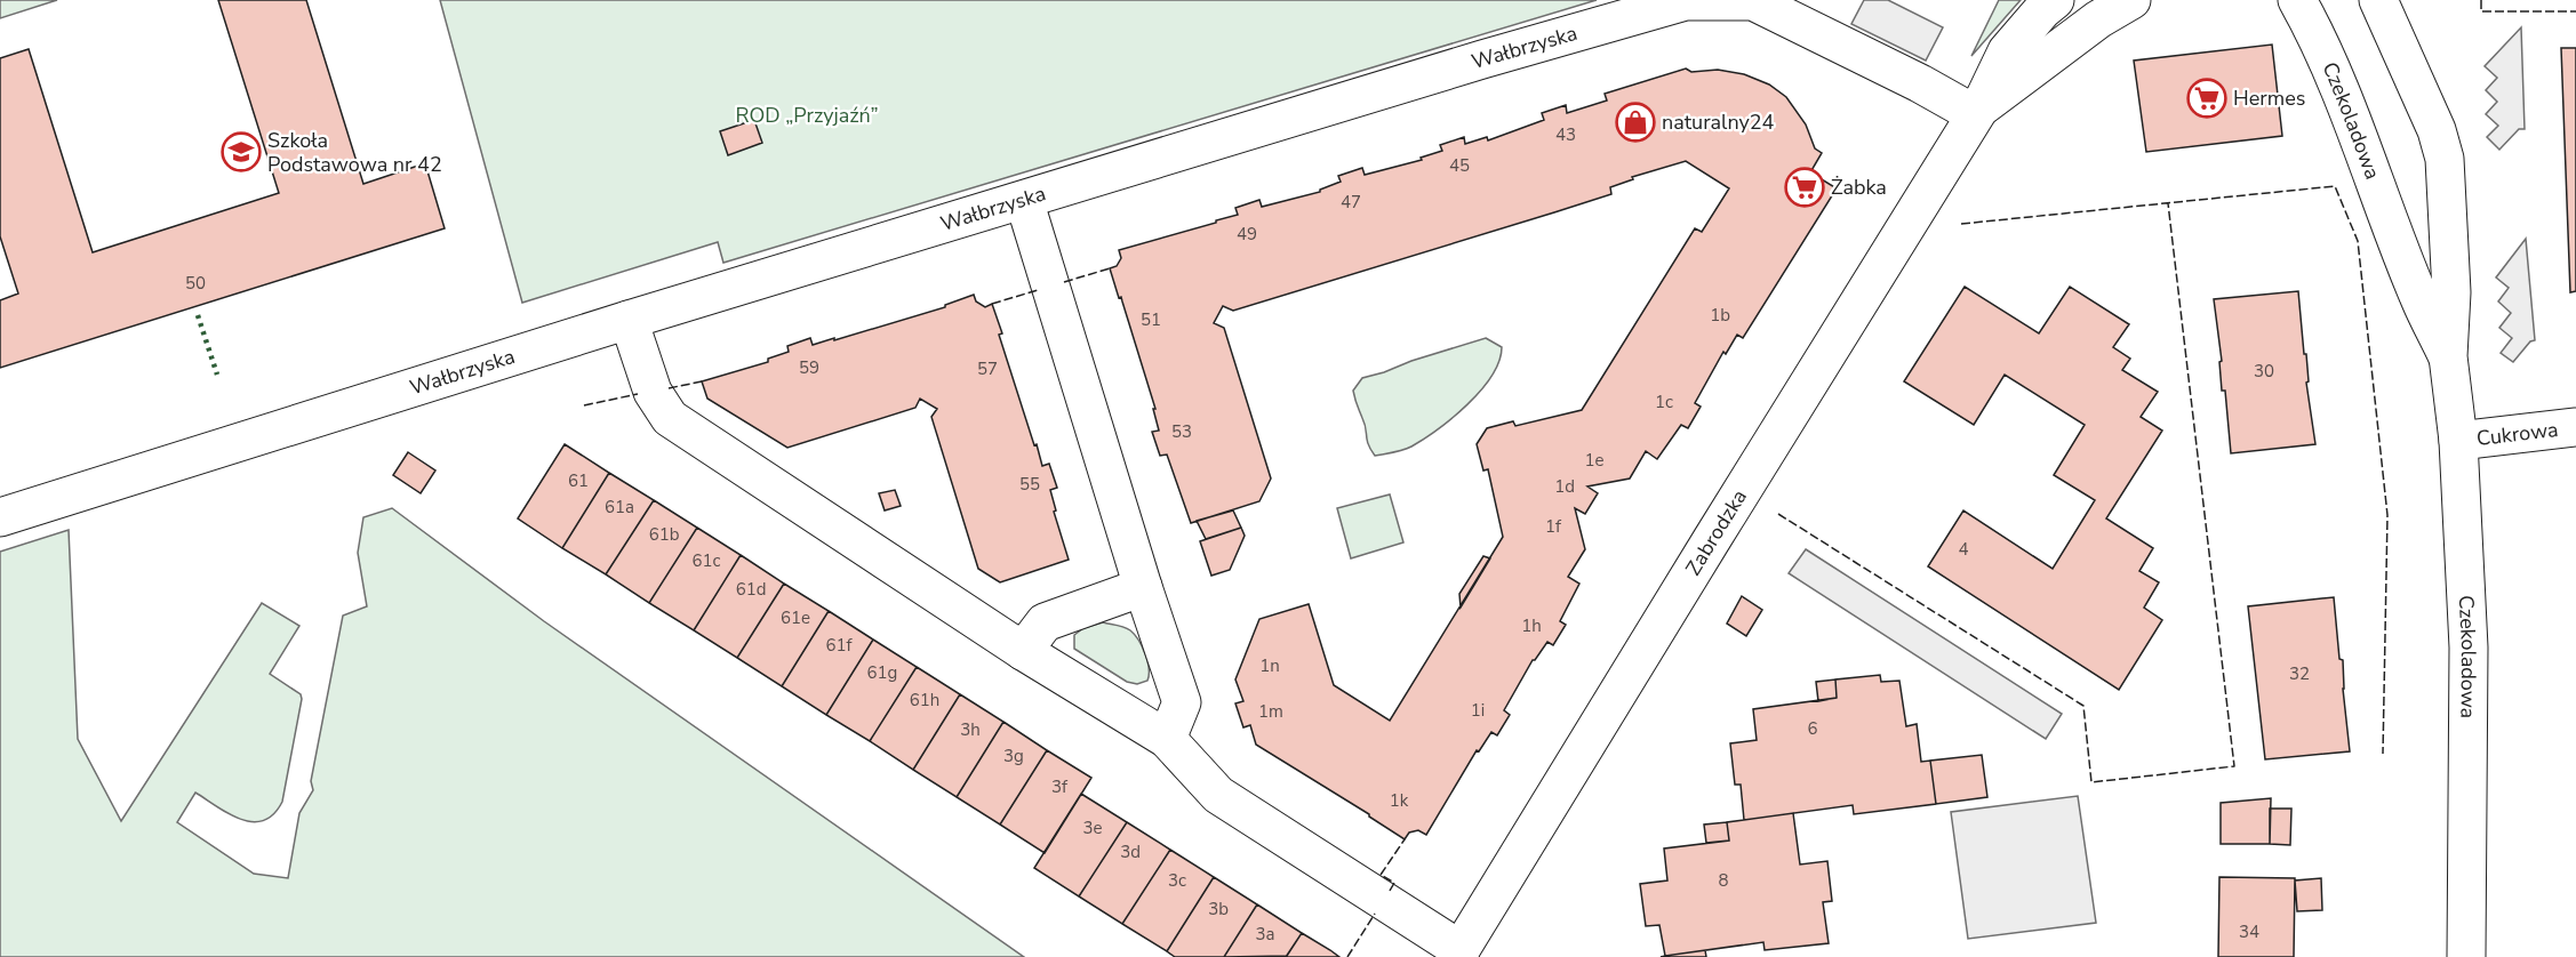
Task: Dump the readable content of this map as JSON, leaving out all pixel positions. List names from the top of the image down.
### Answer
{
  "streets": {
    "street": [
      "Wałbrzyska",
      "Czekoladowa",
      "Cukrowa",
      "Zabrodzka"
    ]
  },
  "crossings": [
    ["Wałbrzyska", "Zabrodzka"],
    ["Czekoladowa", "Cukrowa"]
  ],
  "parks": ["ROD „Przyjaźń”"],
  "places": {
    "supermarket": ["Hermes", "Żabka"],
    "shop": ["naturalny24"],
    "school or university": ["Szkoła Podstawowa nr 42"]
  },
  "house_numbers": [
    "43",
    "45",
    "47",
    "49",
    "50",
    "1b",
    "51",
    "59",
    "57",
    "30",
    "1c",
    "53",
    "1e",
    "61",
    "55",
    "1d",
    "61a",
    "1f",
    "61b",
    "4",
    "61c",
    "61d",
    "61e",
    "1h",
    "61f",
    "1n",
    "61g",
    "32",
    "61h",
    "1i",
    "1m",
    "6",
    "3h",
    "3g",
    "3f",
    "1k",
    "3e",
    "3d",
    "3c",
    "8",
    "3b",
    "34",
    "3a"
  ]
}
